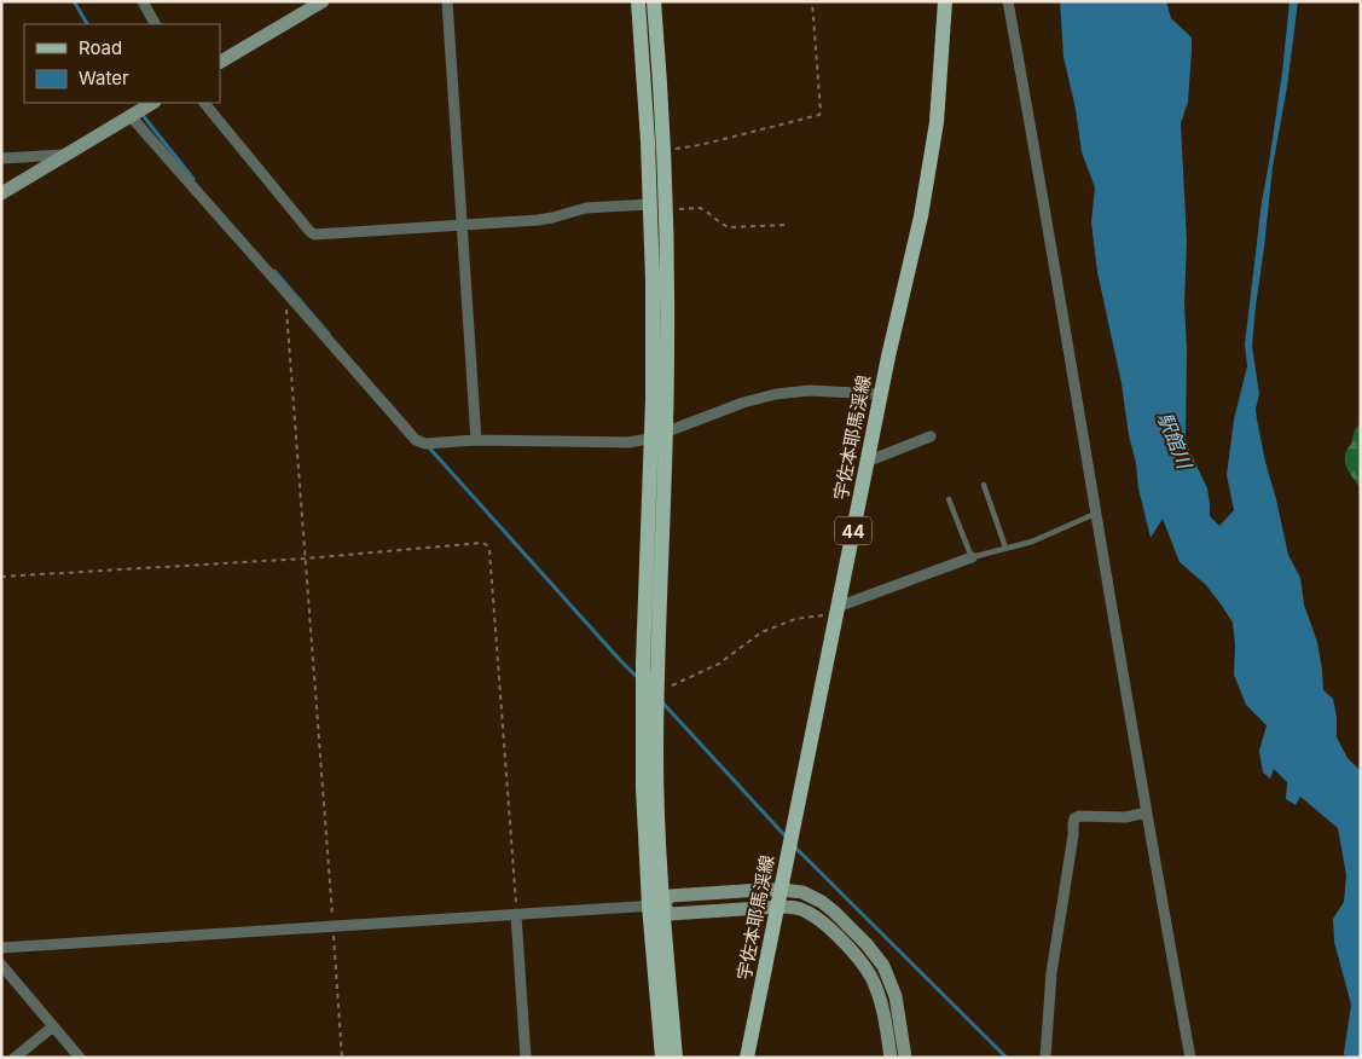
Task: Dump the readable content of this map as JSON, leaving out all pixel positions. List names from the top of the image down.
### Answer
{
  "streets": {
    "main road": ["宇佐本耶馬渓線", "44"]
  },
  "water": ["駅館川"],
  "legend": ["Road", "Water"]
}
